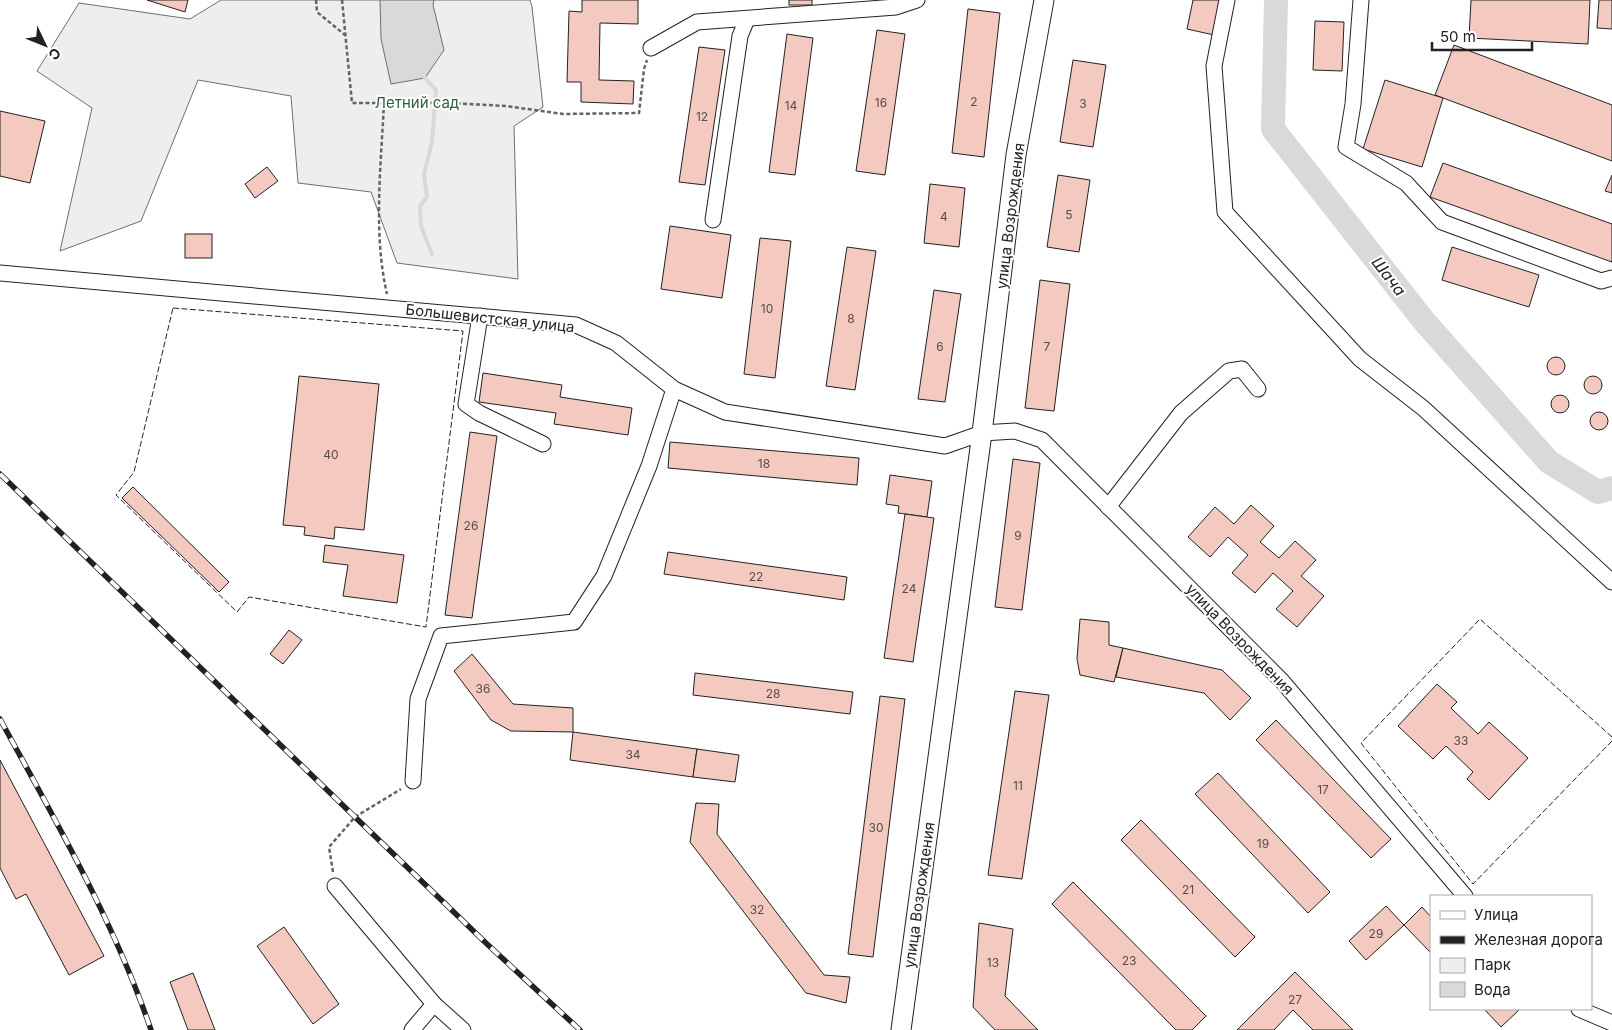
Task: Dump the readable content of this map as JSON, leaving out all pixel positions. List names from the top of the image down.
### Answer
{
  "streets": {
    "main road": ["улица Возрождения"],
    "street": ["Большевистская улица"]
  },
  "crossings": [
    ["улица Возрождения", "Большевистская улица"]
  ],
  "water": ["Шача"],
  "parks": ["Летний сад"],
  "house_numbers": [
    "2",
    "16",
    "3",
    "14",
    "12",
    "5",
    "4",
    "10",
    "8",
    "6",
    "7",
    "40",
    "18",
    "26",
    "9",
    "22",
    "24",
    "36",
    "28",
    "33",
    "34",
    "11",
    "17",
    "30",
    "19",
    "21",
    "32",
    "29",
    "23",
    "13",
    "27"
  ],
  "legend": [
    "Улица",
    "Железная дорога",
    "Парк",
    "Вода"
  ],
  "scale_bar": "50 m",
  "north": "bottom right"
}
